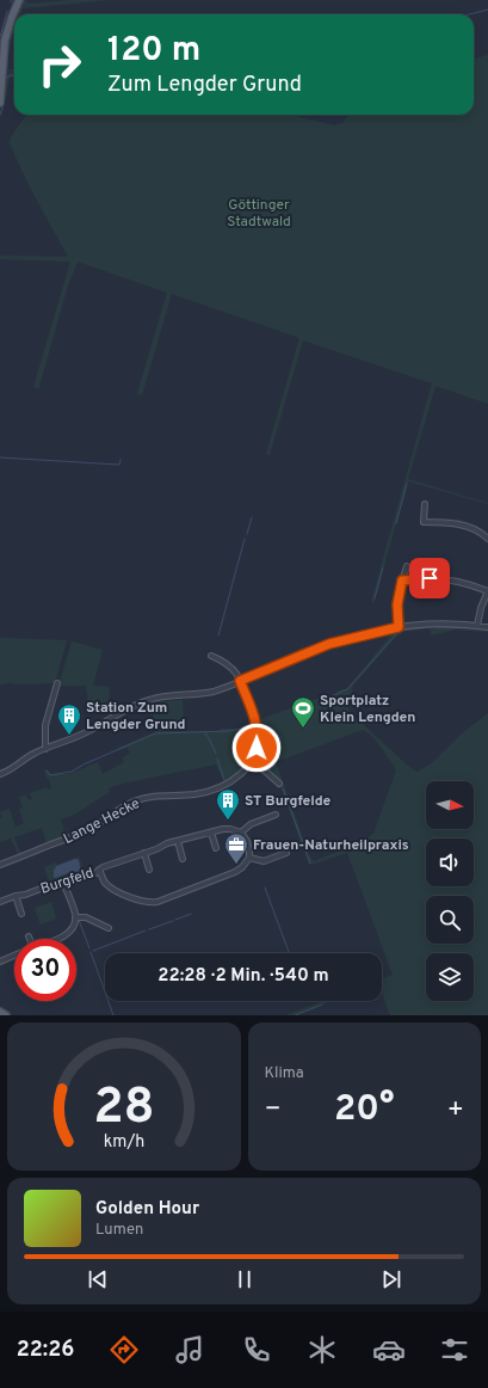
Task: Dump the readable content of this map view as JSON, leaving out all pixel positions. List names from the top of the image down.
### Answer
{
  "streets": {
    "street": ["Lange Hecke", "Burgfeld"]
  },
  "parks": ["Göttinger Stadtwald"],
  "places": {
    "sports": ["Sportplatz Klein Lengden"],
    "building": ["Station Zum Lengder Grund", "ST Burgfelde"],
    "office": ["Frauen-Naturheilpraxis"]
  },
  "north": "right",
  "page": {
    "turn": ["120 m", "Zum Lengder Grund"],
    "limit": "30",
    "trip": "22:28 · 2 Min. · 540 m",
    "tile": "Klima",
    "heat": ["−", "20°", "+"],
    "song": ["Golden Hour", "Lumen"],
    "tabs": "22:26",
    "gauge": ["28", "km/h"]
  }
}
